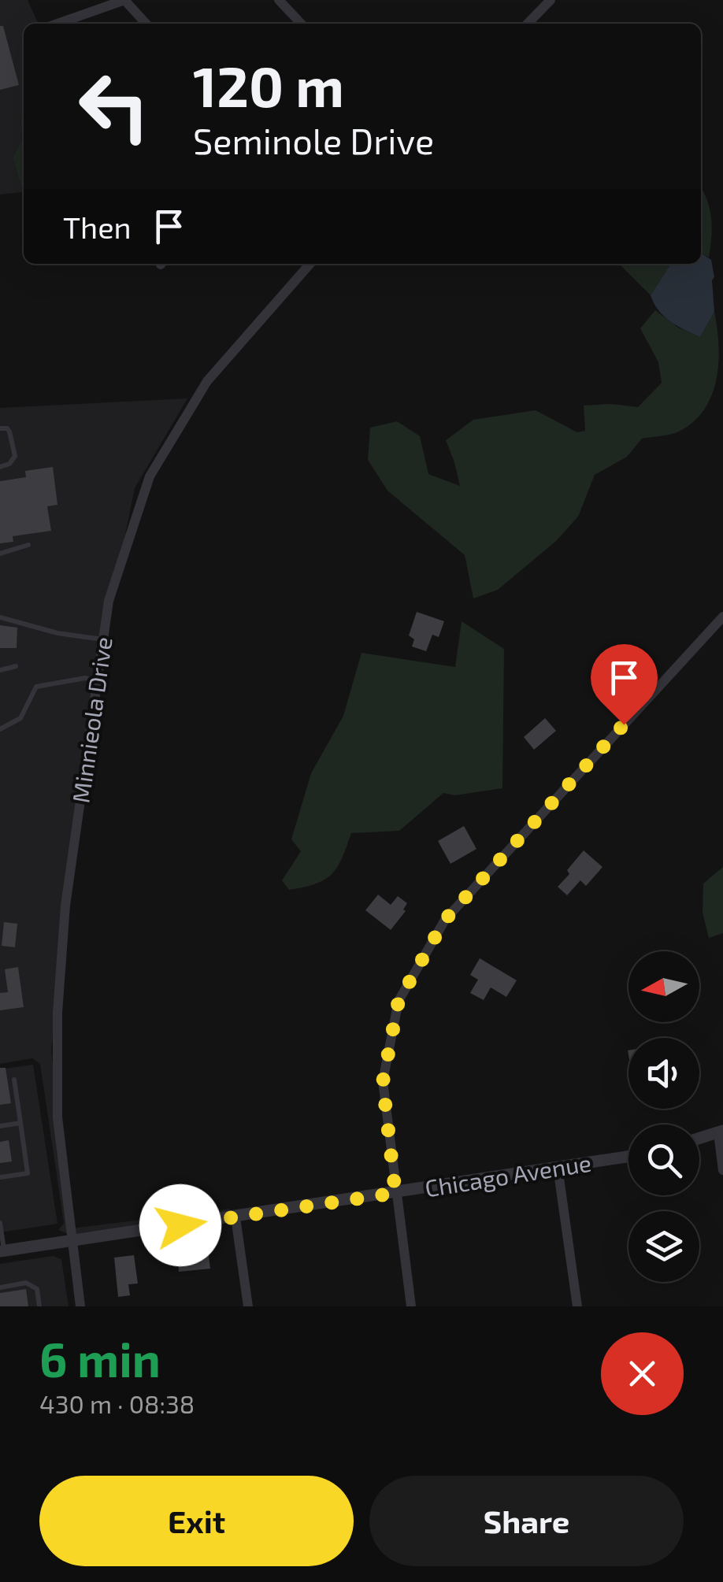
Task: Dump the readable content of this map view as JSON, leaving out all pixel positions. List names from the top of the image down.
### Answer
{
  "streets": {
    "street": ["Minnieola Drive", "Chicago Avenue"]
  },
  "crossings": [
    ["Minnieola Drive", "Chicago Avenue"]
  ],
  "north": "left",
  "page": {
    "turn": ["120 m", "Seminole Drive"],
    "then": "Then",
    "heading": ["6 min", "430 m · 08:38"],
    "buttons": ["Exit", "Share"]
  }
}
